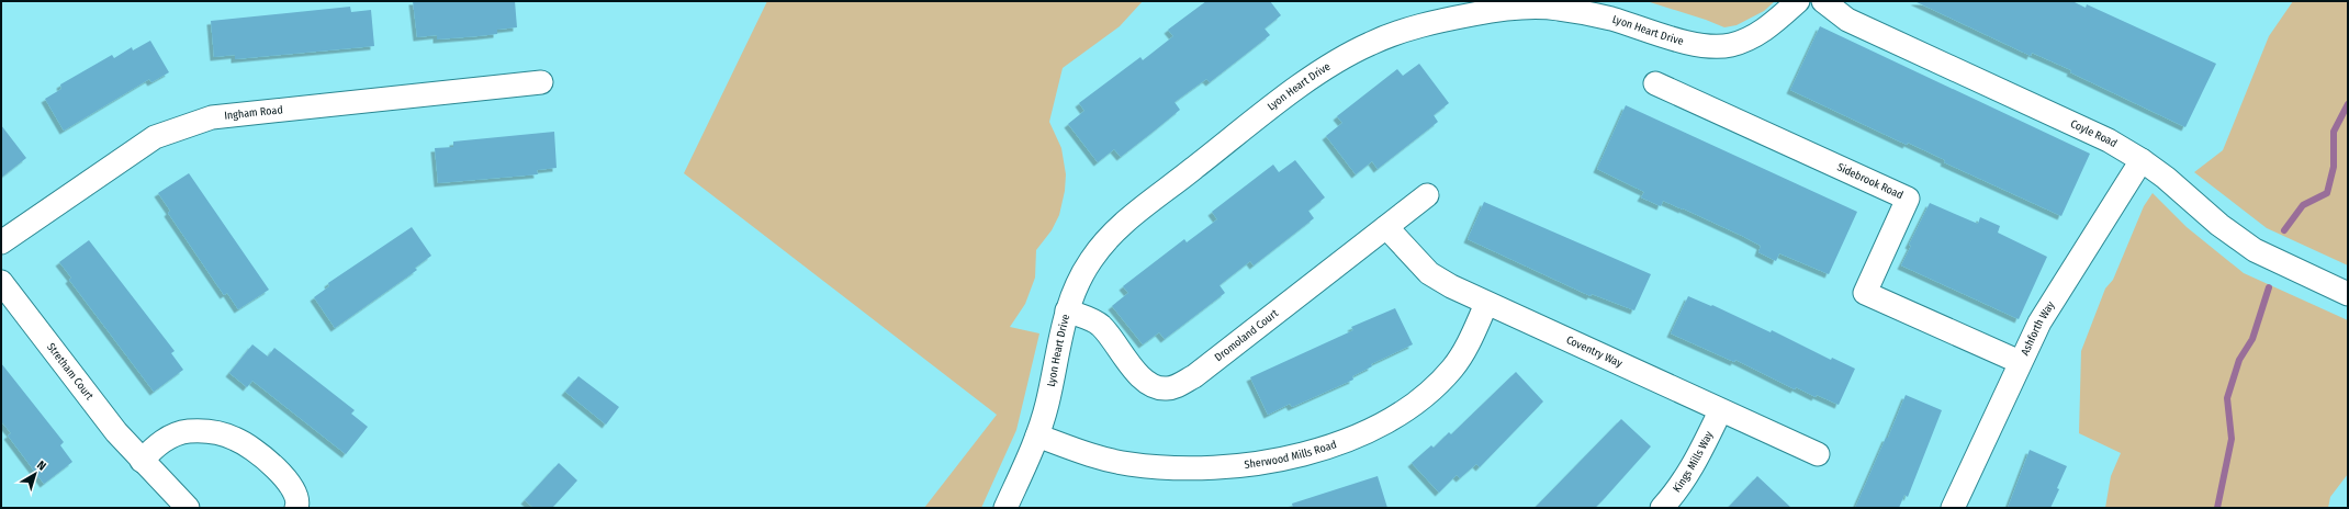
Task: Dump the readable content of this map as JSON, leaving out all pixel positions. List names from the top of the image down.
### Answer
{
  "streets": {
    "street": [
      "Lyon Heart Drive",
      "Ingham Road",
      "Coyle Road",
      "Sidebrook Road",
      "Ashforth Way",
      "Dromoland Court",
      "Coventry Way",
      "Stretham Court",
      "Sherwood Mills Road",
      "Kings Mills Way"
    ]
  },
  "crossings": [
    ["Lyon Heart Drive", "Dromoland Court"],
    ["Lyon Heart Drive", "Sherwood Mills Road"],
    ["Coyle Road", "Ashforth Way"],
    ["Sidebrook Road", "Ashforth Way"],
    ["Dromoland Court", "Coventry Way"],
    ["Coventry Way", "Sherwood Mills Road"],
    ["Coventry Way", "Kings Mills Way"]
  ],
  "north": "top right"
}
